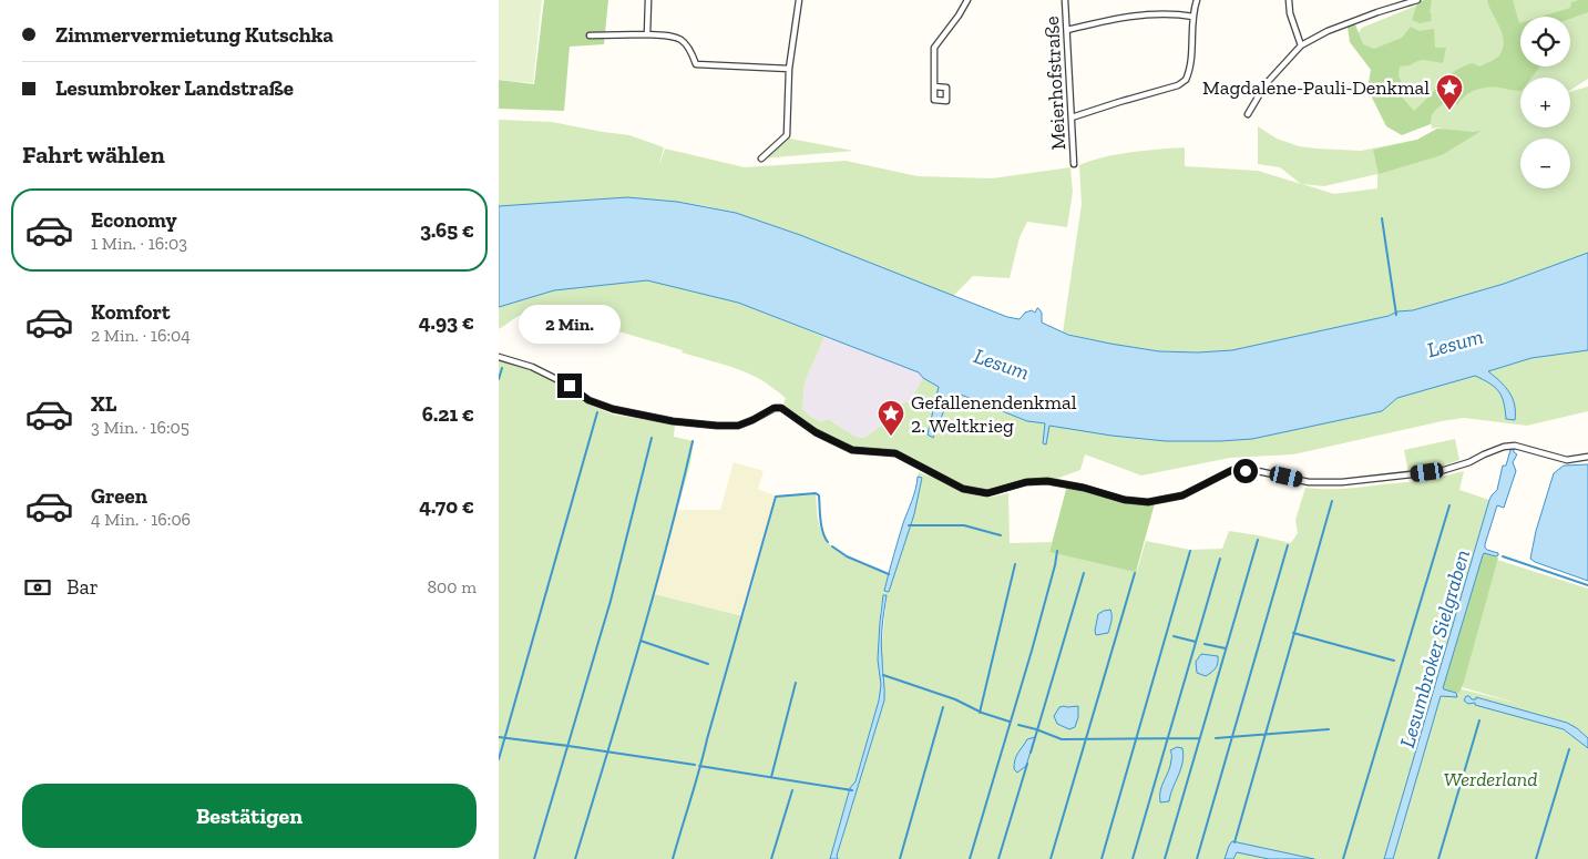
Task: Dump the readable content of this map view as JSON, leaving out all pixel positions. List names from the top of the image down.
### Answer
{
  "streets": {
    "street": ["Meierhofstraße"]
  },
  "water": ["Lesum", "Lesumbroker Sielgraben"],
  "parks": ["Werderland"],
  "places": {
    "place": ["Magdalene-Pauli-Denkmal", "Gefallenendenkmal 2. Weltkrieg"]
  },
  "page": {
    "banner": ["Zimmervermietung Kutschka", "Lesumbroker Landstraße"],
    "map_buttons": ["+", "−"],
    "heading": "Fahrt wählen",
    "list": [
      {
        "name": "Economy",
        "note": "1 Min. · 16:03",
        "value": "3.65 €"
      },
      {
        "name": "Komfort",
        "note": "2 Min. · 16:04",
        "value": "4.93 €"
      },
      {
        "name": "XL",
        "note": "3 Min. · 16:05",
        "value": "6.21 €"
      },
      {
        "name": "Green",
        "note": "4 Min. · 16:06",
        "value": "4.70 €"
      }
    ],
    "bubble": "2 Min.",
    "pay": ["Bar", "800 m"],
    "buttons": "Bestätigen"
  }
}
